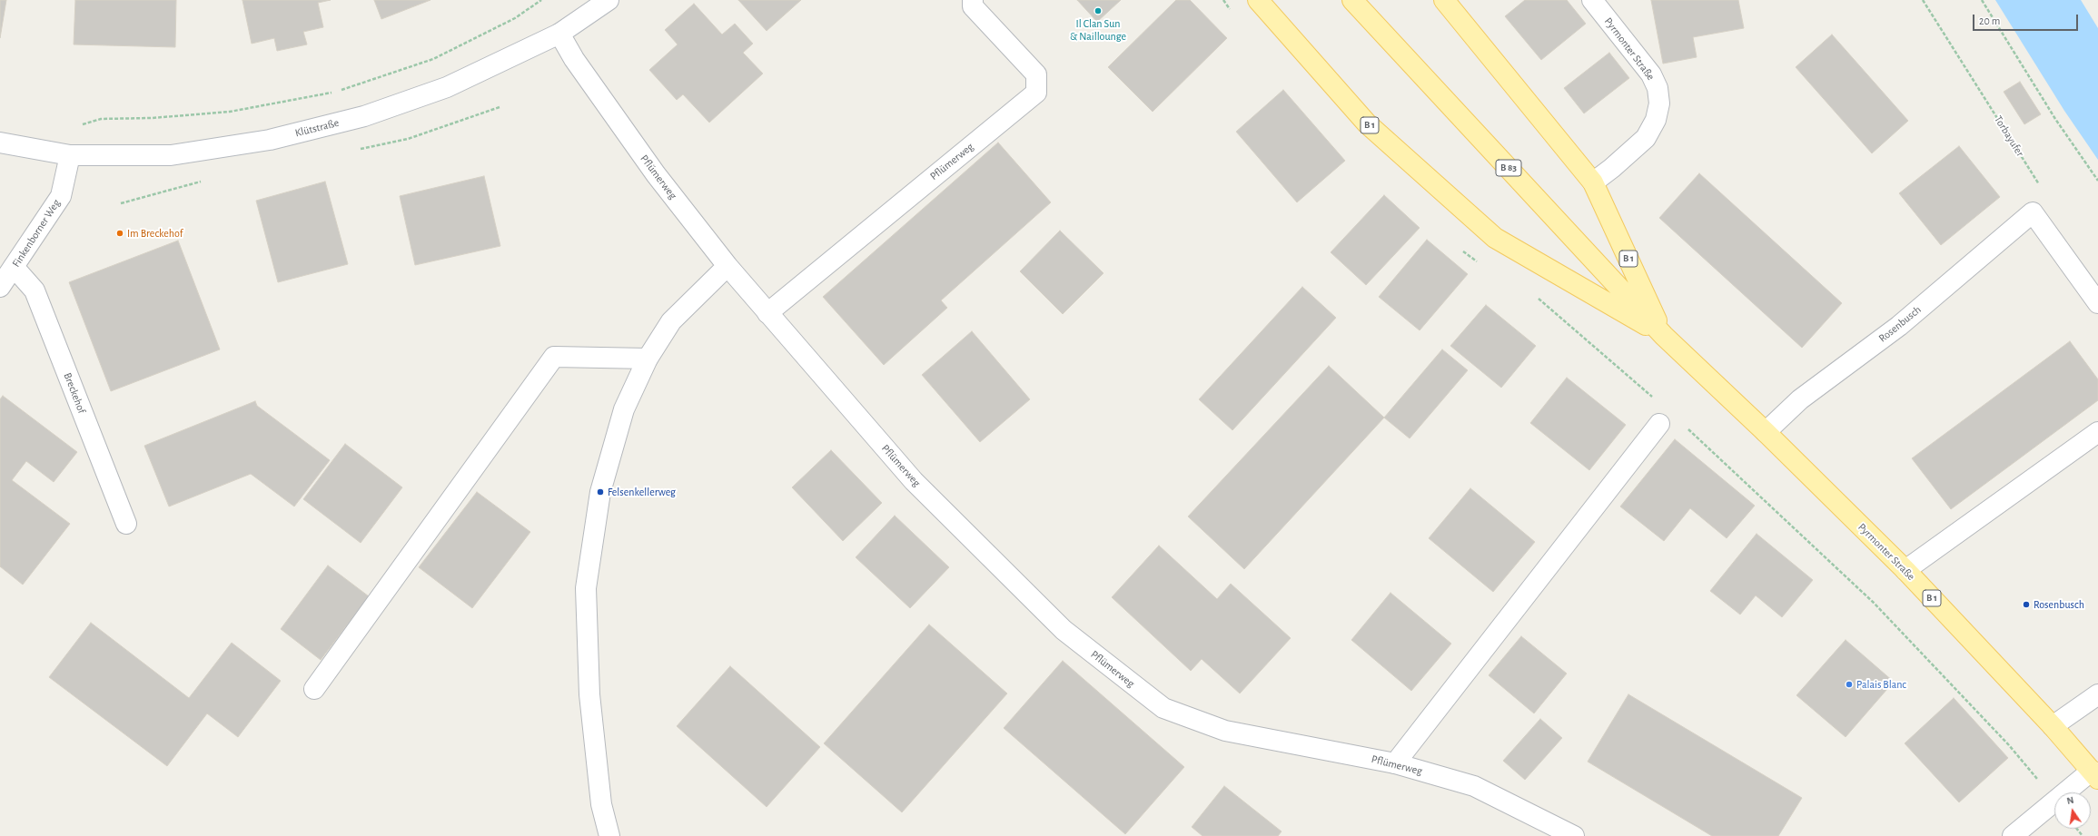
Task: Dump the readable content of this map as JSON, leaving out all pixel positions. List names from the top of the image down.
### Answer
{
  "streets": {
    "main road": ["Pyrmonter Straße", "B 1", "B 83"],
    "street": [
      "Klütstraße",
      "Pflümerweg",
      "Finkenborner Weg",
      "Rosenbusch",
      "Breckehof"
    ],
    "path": ["Torbayufer"]
  },
  "crossings": [
    ["Pyrmonter Straße", "B 1"],
    ["Pyrmonter Straße", "B 83"],
    ["Pyrmonter Straße", "Rosenbusch"],
    ["B 1", "B 83"],
    ["Klütstraße", "Pflümerweg"],
    ["Klütstraße", "Finkenborner Weg"],
    ["Finkenborner Weg", "Breckehof"]
  ],
  "places": [
    "Il Clan Sun & Naillounge",
    "Im Breckehof",
    "Felsenkellerweg",
    "Rosenbusch",
    "Palais Blanc"
  ],
  "scale_bar": "20 m",
  "north": "top"
}
